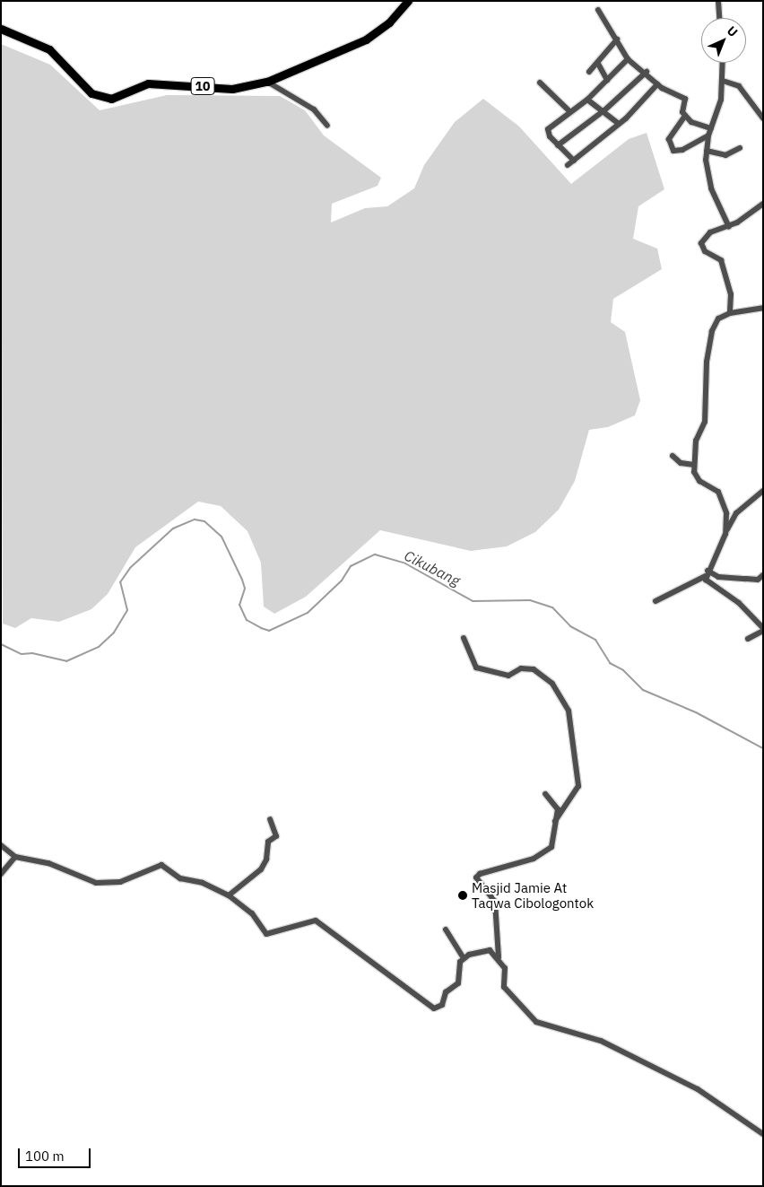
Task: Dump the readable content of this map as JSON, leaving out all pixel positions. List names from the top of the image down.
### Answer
{
  "streets": {
    "highway": ["10"]
  },
  "water": ["Cikubang"],
  "places": ["Masjid Jamie At Taqwa Cibologontok"],
  "scale_bar": "100 m",
  "north": "top right"
}
